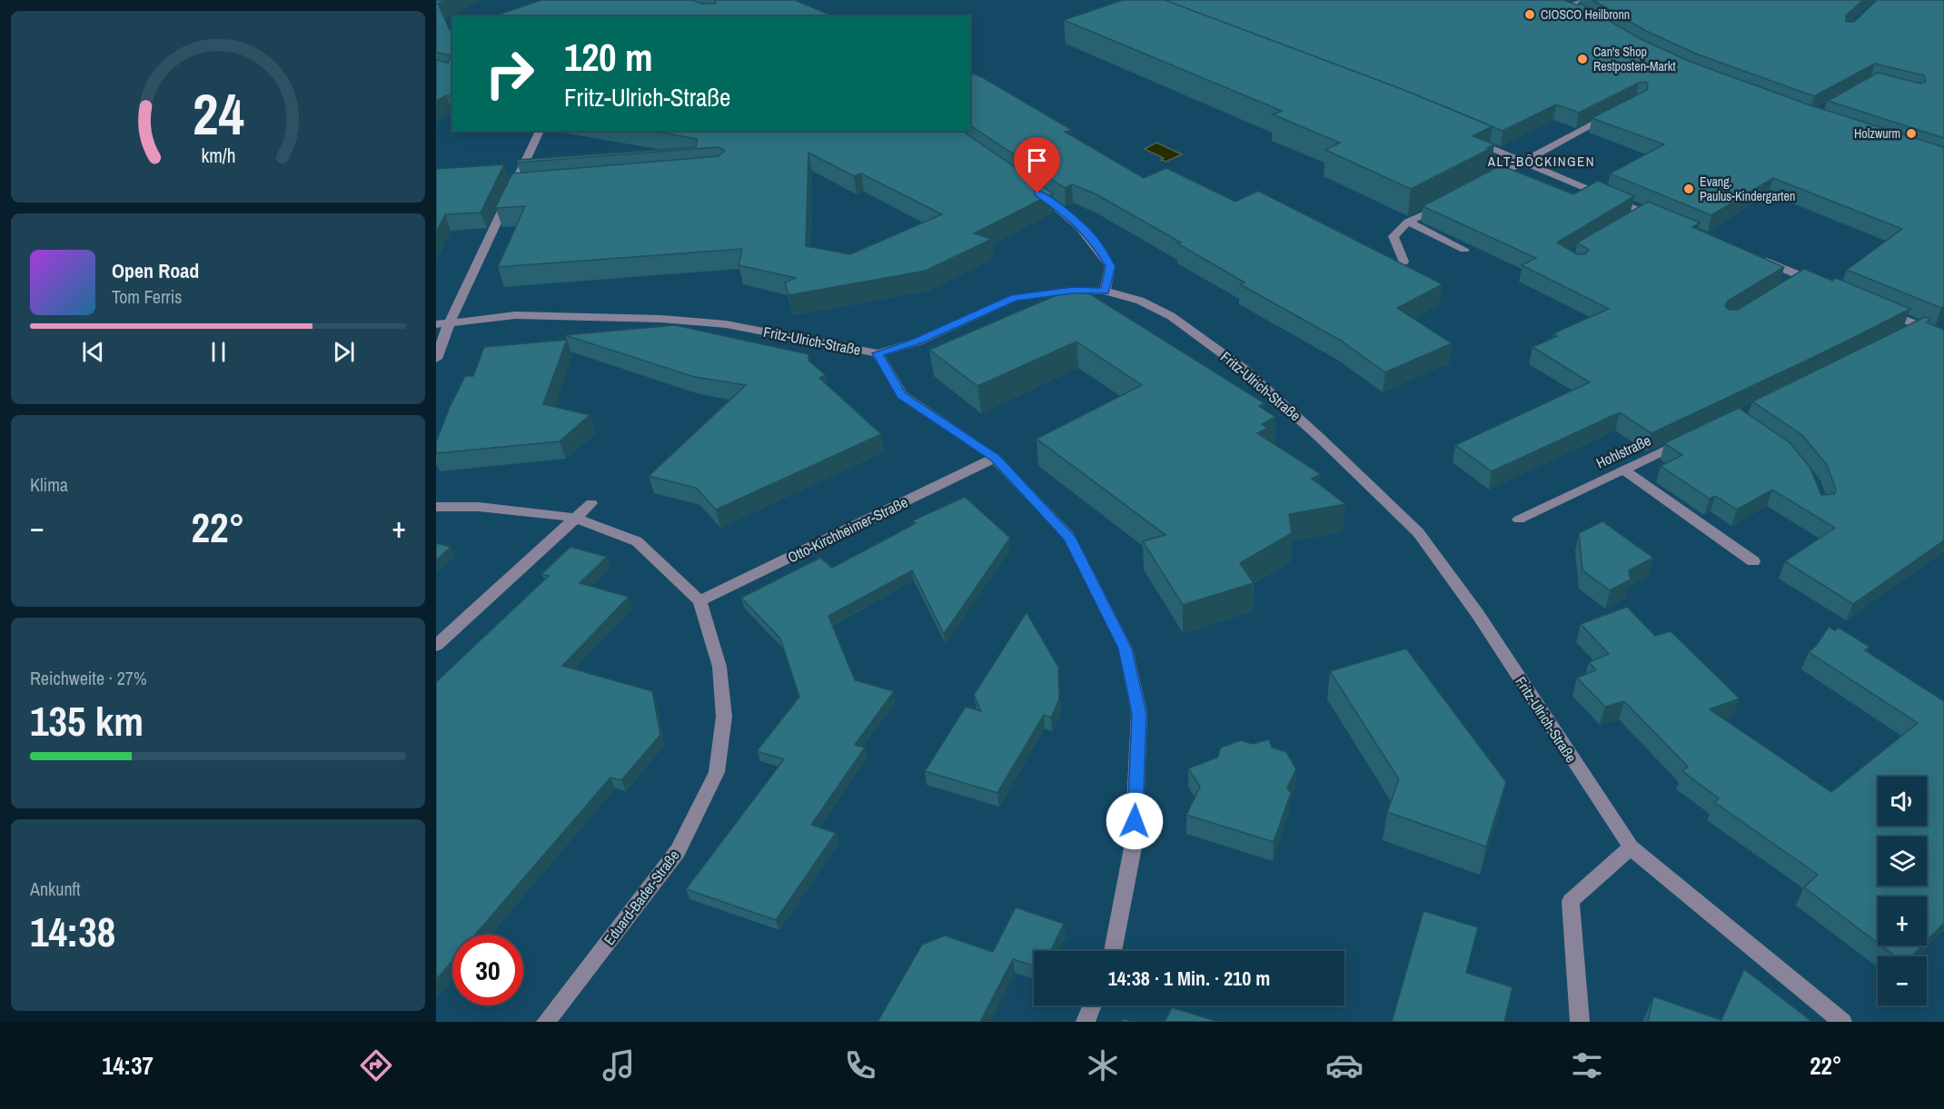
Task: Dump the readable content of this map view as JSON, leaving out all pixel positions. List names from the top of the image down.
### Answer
{
  "streets": {
    "street": [
      "Fritz-Ulrich-Straße",
      "Hohlstraße",
      "Otto-Kirchheimer-Straße",
      "Eduard-Bader-Straße"
    ]
  },
  "crossings": [
    ["Otto-Kirchheimer-Straße", "Eduard-Bader-Straße"]
  ],
  "districts": ["ALT-BÖCKINGEN"],
  "places": [
    "CIOSCO Heilbronn",
    "Can's Shop Restposten-Markt",
    "Holzwurm",
    "Evang. Paulus-Kindergarten"
  ],
  "page": {
    "turn": ["120 m", "Fritz-Ulrich-Straße"],
    "song": ["Open Road", "Tom Ferris"],
    "tile": [
      "Klima",
      ["Reichweite · 27%", "135 km"],
      ["Ankunft", "14:38"]
    ],
    "heat": ["−", "22°", "+"],
    "map_buttons": ["+", "−"],
    "limit": "30",
    "trip": "14:38 · 1 Min. · 210 m",
    "tabs": ["14:37", "22°"],
    "gauge": ["24", "km/h"]
  }
}
